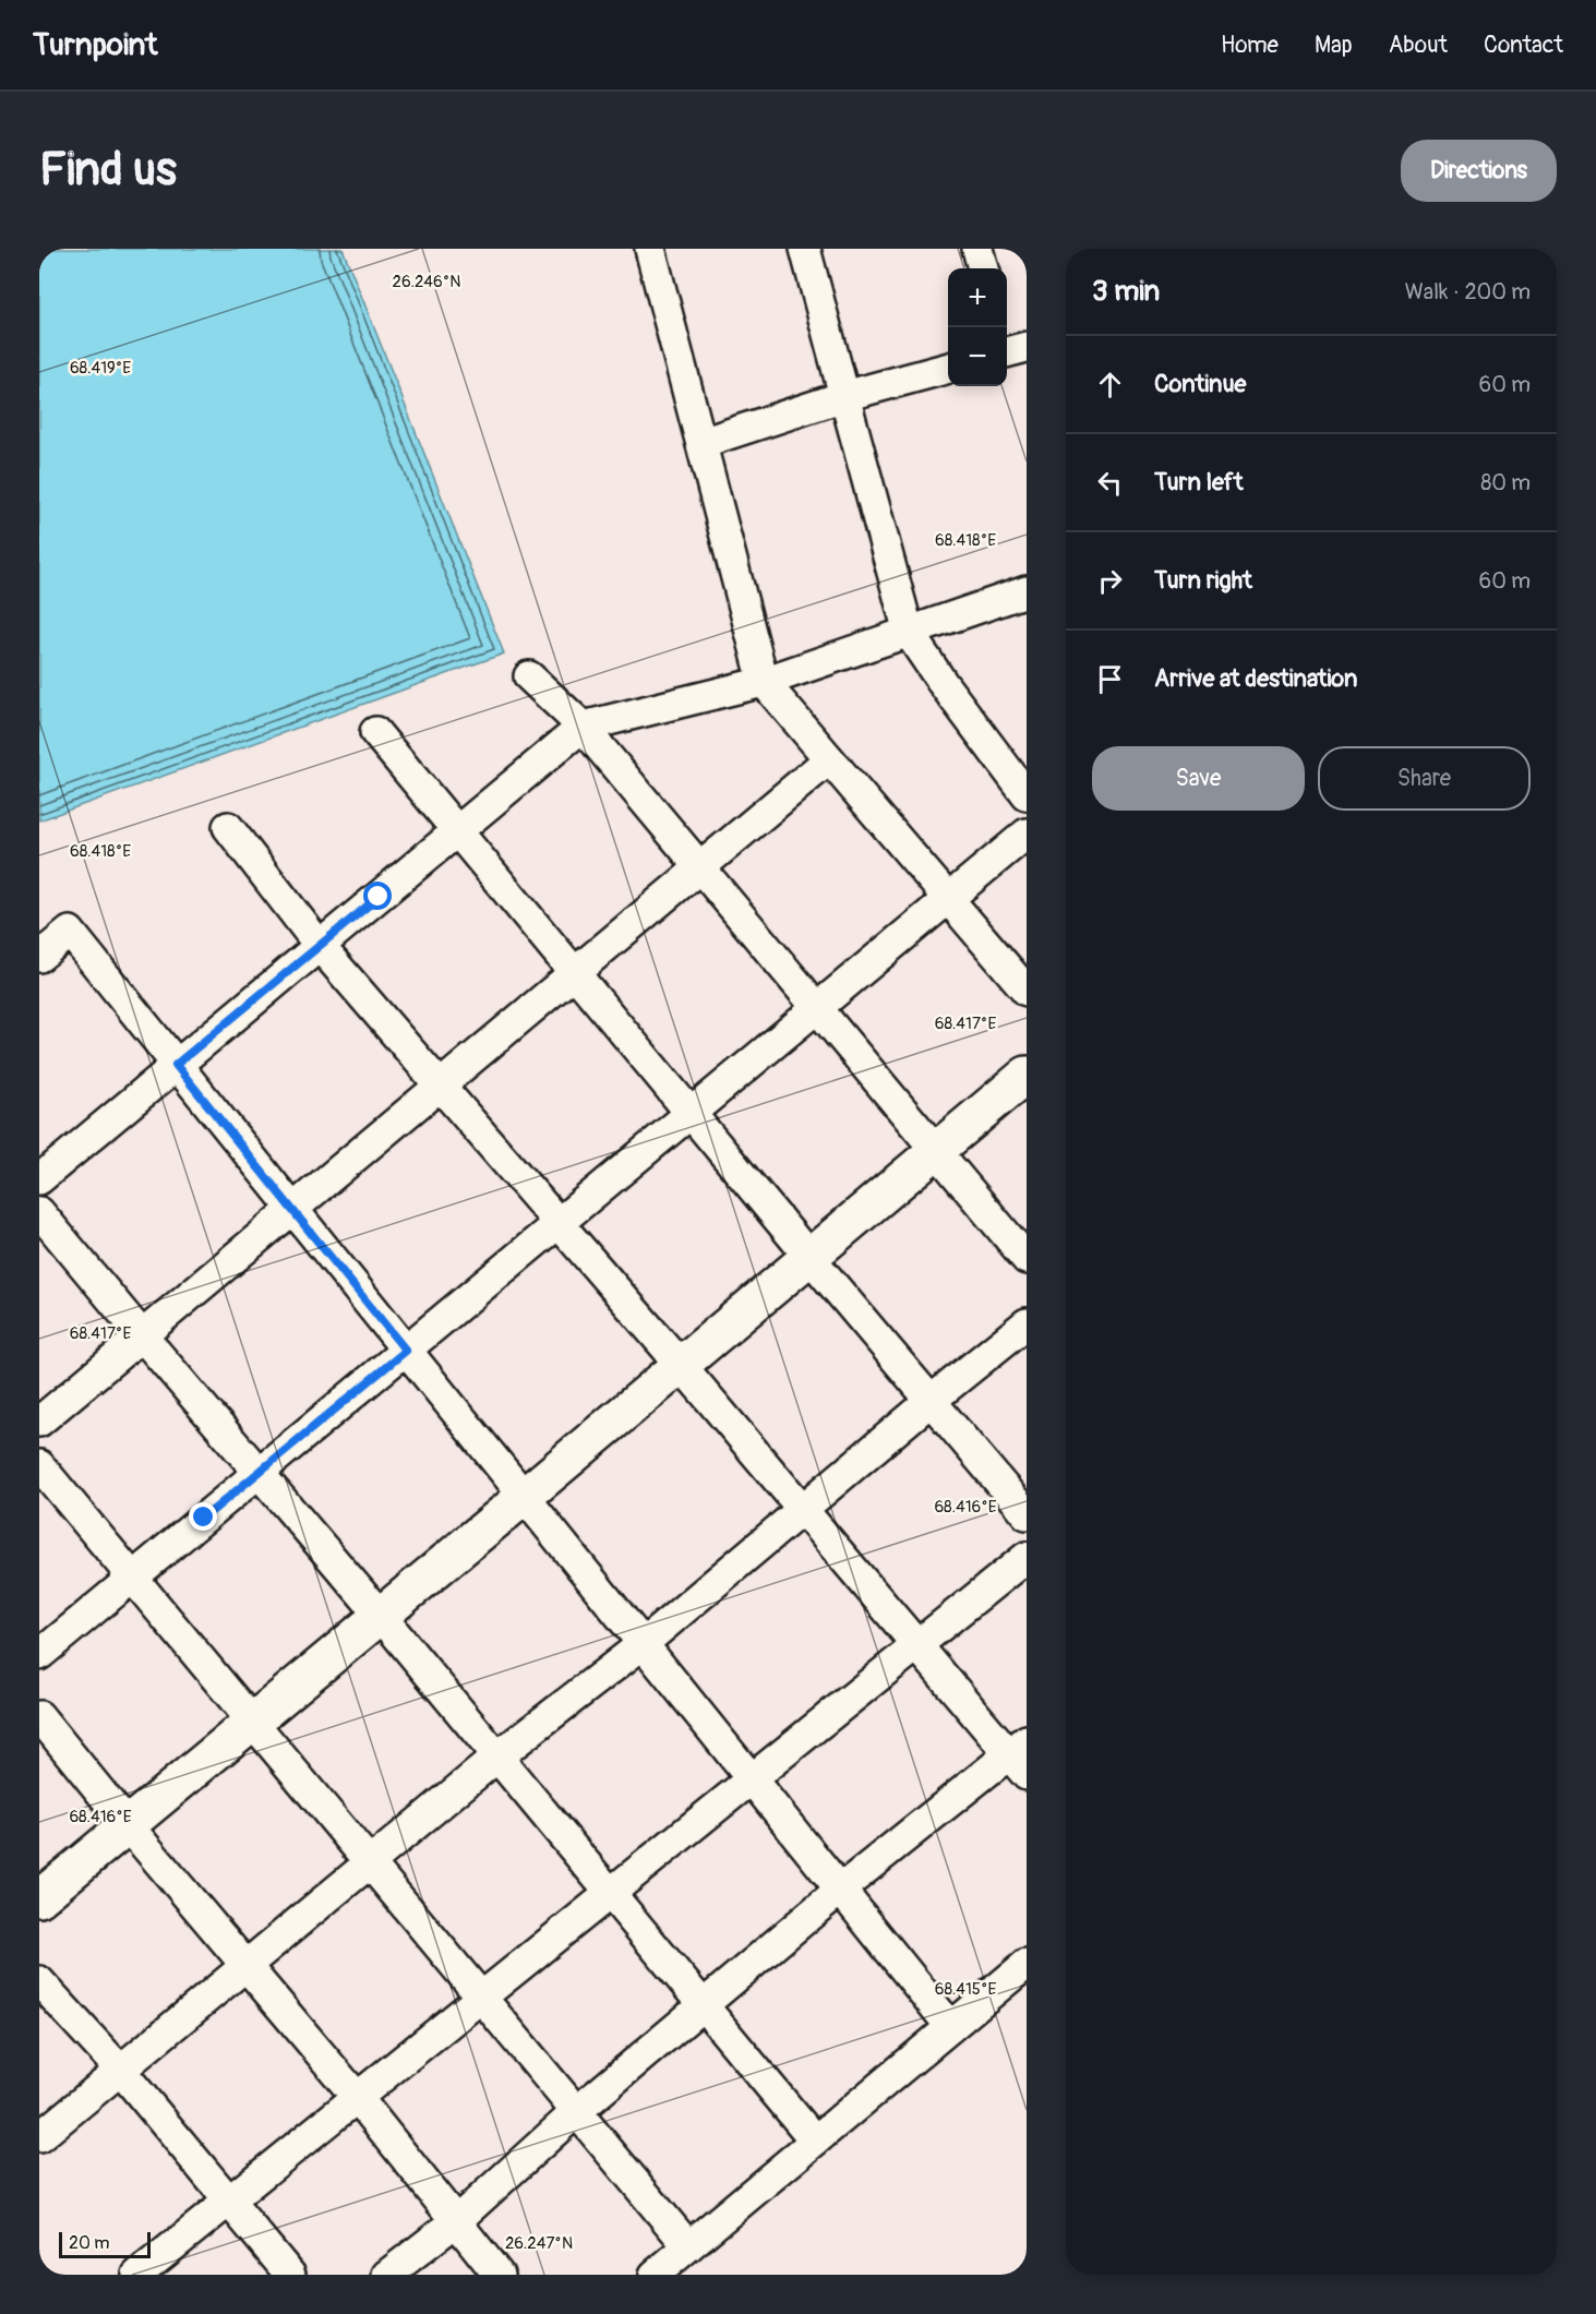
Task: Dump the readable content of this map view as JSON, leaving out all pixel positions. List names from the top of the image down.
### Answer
{
  "scale_bar": "20 m",
  "page": {
    "header": "Turnpoint",
    "nav": [
      "Home",
      "Map",
      "About",
      "Contact"
    ],
    "buttons": [
      "Directions",
      ["Save", "Share"]
    ],
    "title": "Find us",
    "heading": ["3 min", "Walk · 200 m"],
    "map_buttons": ["+", "−"],
    "list": [
      ["Continue", "60 m"],
      ["Turn left", "80 m"],
      ["Turn right", "60 m"],
      "Arrive at destination"
    ],
    "scale": "20 m"
  },
  "coordinates": [
    "26.246°N",
    "68.419°E",
    "68.418°E",
    "68.417°E",
    "68.416°E",
    "68.415°E",
    "26.247°N"
  ]
}
